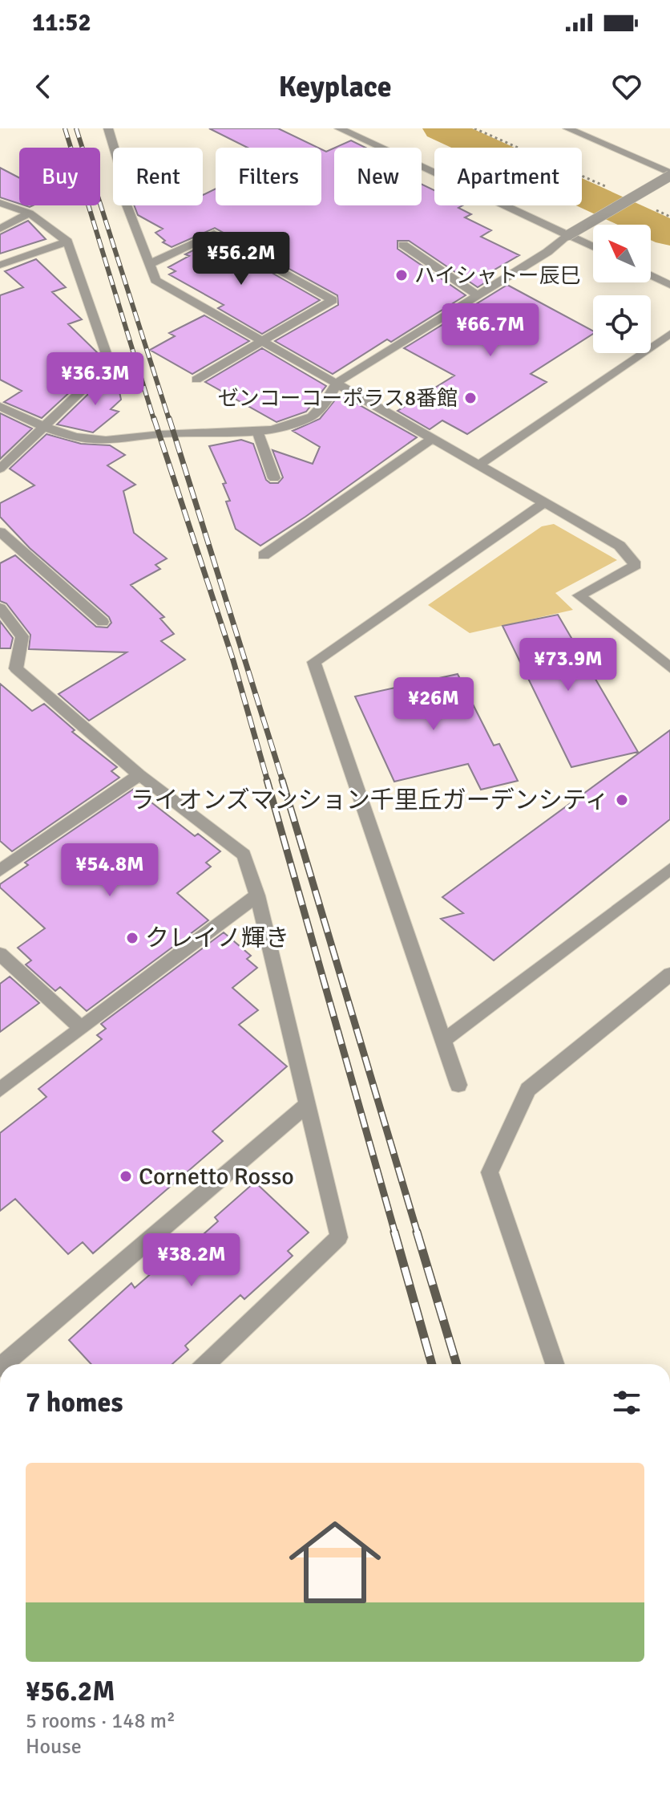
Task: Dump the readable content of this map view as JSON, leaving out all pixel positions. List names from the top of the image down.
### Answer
{
  "places": [
    "ハイシャトー辰巳",
    "ゼンコーコーポラス8番館",
    "ライオンズマンション千里丘ガーデンシティ",
    "クレイノ輝き",
    "Cornetto Rosso"
  ],
  "north": "top left",
  "page": {
    "status": "11:52",
    "header": "Keyplace",
    "chip": [
      "Buy",
      "Rent",
      "Filters",
      "New",
      "Apartment"
    ],
    "price": [
      "¥56.2M",
      "¥66.7M",
      "¥36.3M",
      "¥73.9M",
      "¥26M",
      "¥54.8M",
      "¥38.2M"
    ],
    "heading": "7 homes",
    "list": [
      {
        "name": "¥56.2M",
        "note": "5 rooms · 148 m² · House"
      }
    ]
  }
}
